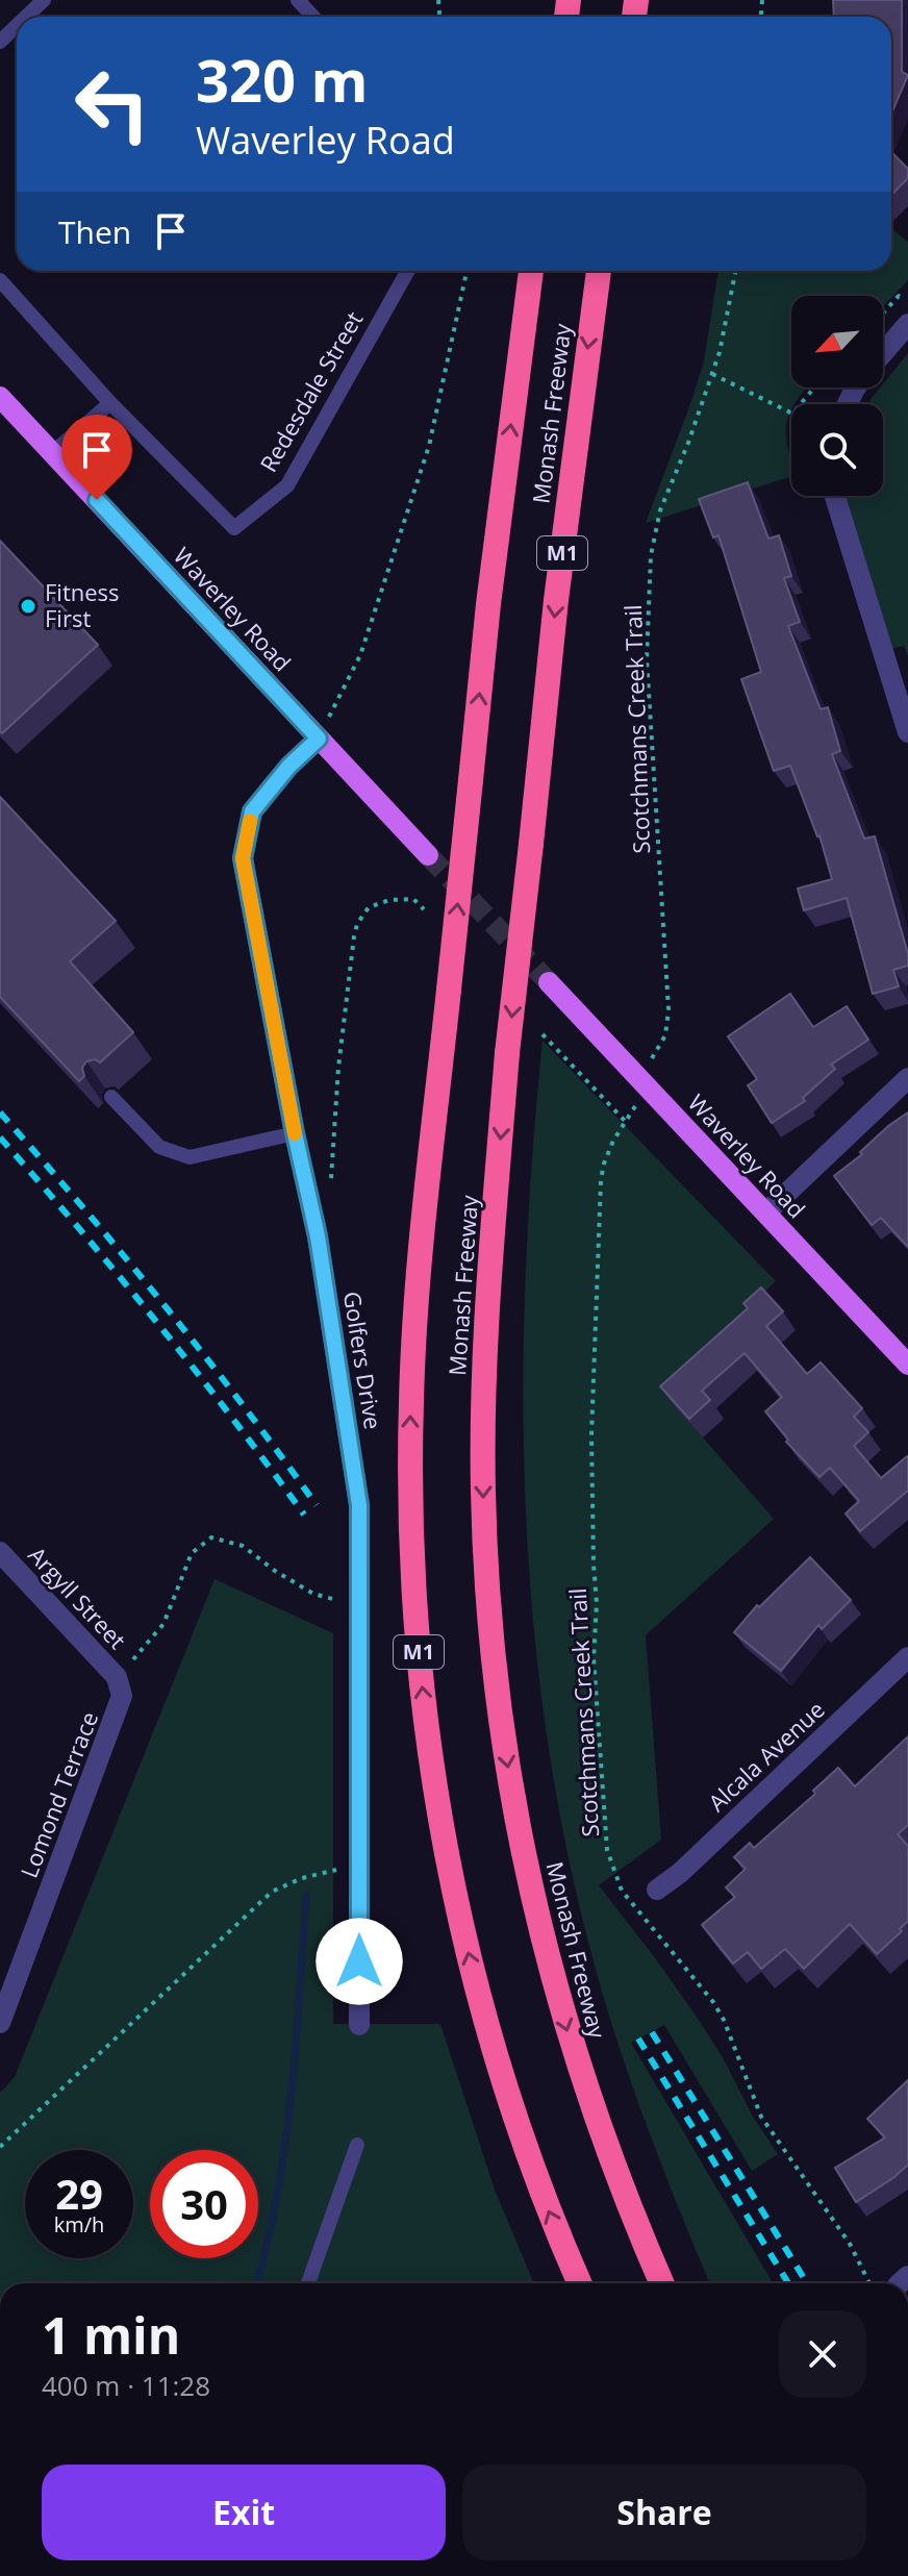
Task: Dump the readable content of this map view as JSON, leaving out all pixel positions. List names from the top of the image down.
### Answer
{
  "streets": {
    "highway": ["Monash Freeway", "M1"],
    "main road": ["Waverley Road"],
    "street": [
      "Golfers Drive",
      "Argyll Street",
      "Alcala Avenue",
      "Lomond Terrace"
    ],
    "lane": ["Redesdale Street"],
    "path": ["Scotchmans Creek Trail"]
  },
  "crossings": [
    ["Waverley Road", "Golfers Drive"],
    ["Argyll Street", "Lomond Terrace"]
  ],
  "places": ["Fitness First"],
  "north": "bottom left",
  "page": {
    "turn": ["320 m", "Waverley Road"],
    "then": "Then",
    "speed": "29 km/h",
    "limit": "30",
    "heading": ["1 min", "400 m · 11:28"],
    "buttons": ["Exit", "Share"]
  }
}
